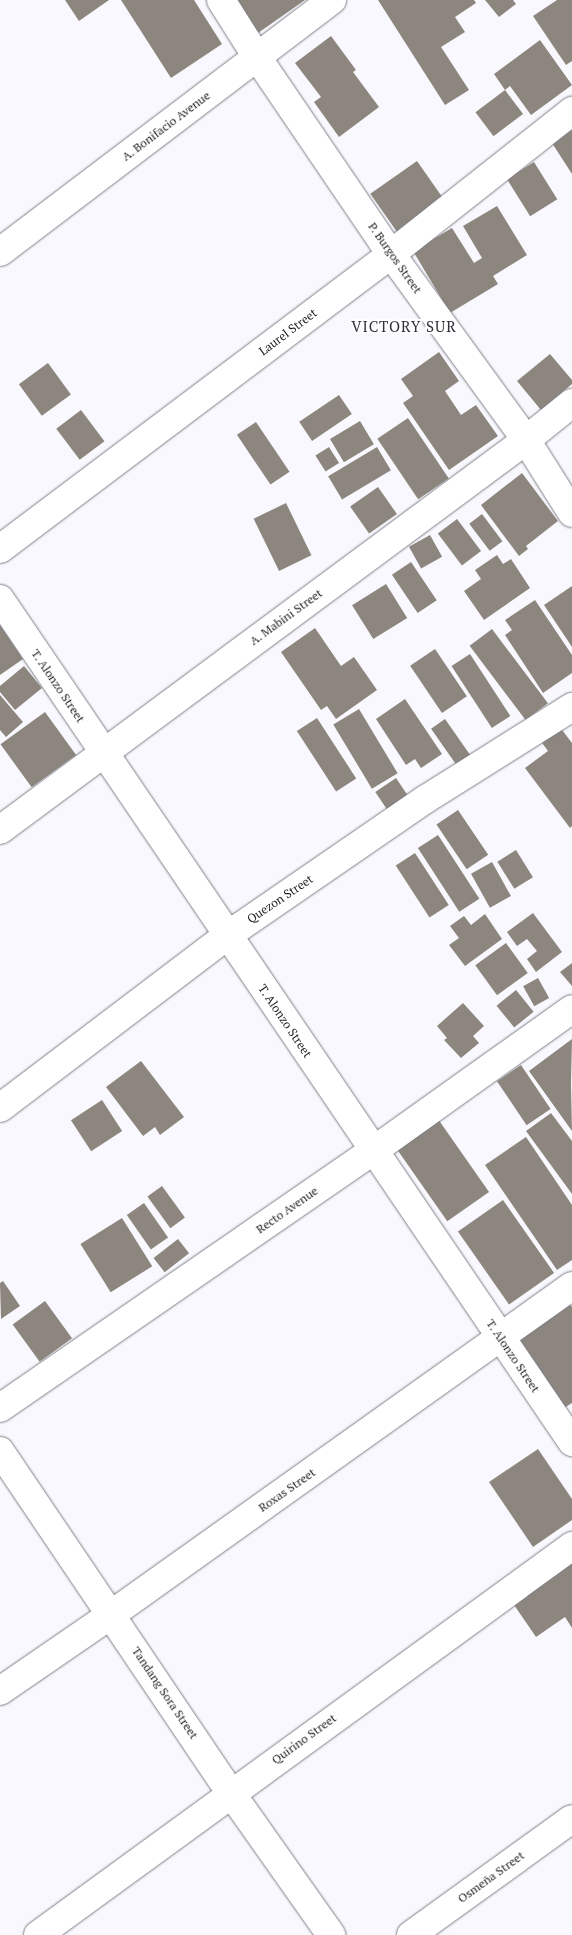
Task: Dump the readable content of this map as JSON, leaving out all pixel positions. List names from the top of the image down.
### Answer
{
  "streets": {
    "street": [
      "A. Bonifacio Avenue",
      "P. Burgos Street",
      "Laurel Street",
      "A. Mabini Street",
      "T. Alonzo Street",
      "Quezon Street",
      "Recto Avenue",
      "Roxas Street",
      "Tandang Sora Street",
      "Quirino Street",
      "Osmeña Street"
    ]
  },
  "crossings": [
    ["A. Bonifacio Avenue", "P. Burgos Street"],
    ["P. Burgos Street", "Laurel Street"],
    ["P. Burgos Street", "A. Mabini Street"],
    ["A. Mabini Street", "T. Alonzo Street"],
    ["T. Alonzo Street", "Quezon Street"],
    ["T. Alonzo Street", "Recto Avenue"],
    ["T. Alonzo Street", "Roxas Street"],
    ["Roxas Street", "Tandang Sora Street"],
    ["Tandang Sora Street", "Quirino Street"]
  ],
  "districts": ["VICTORY SUR"]
}
